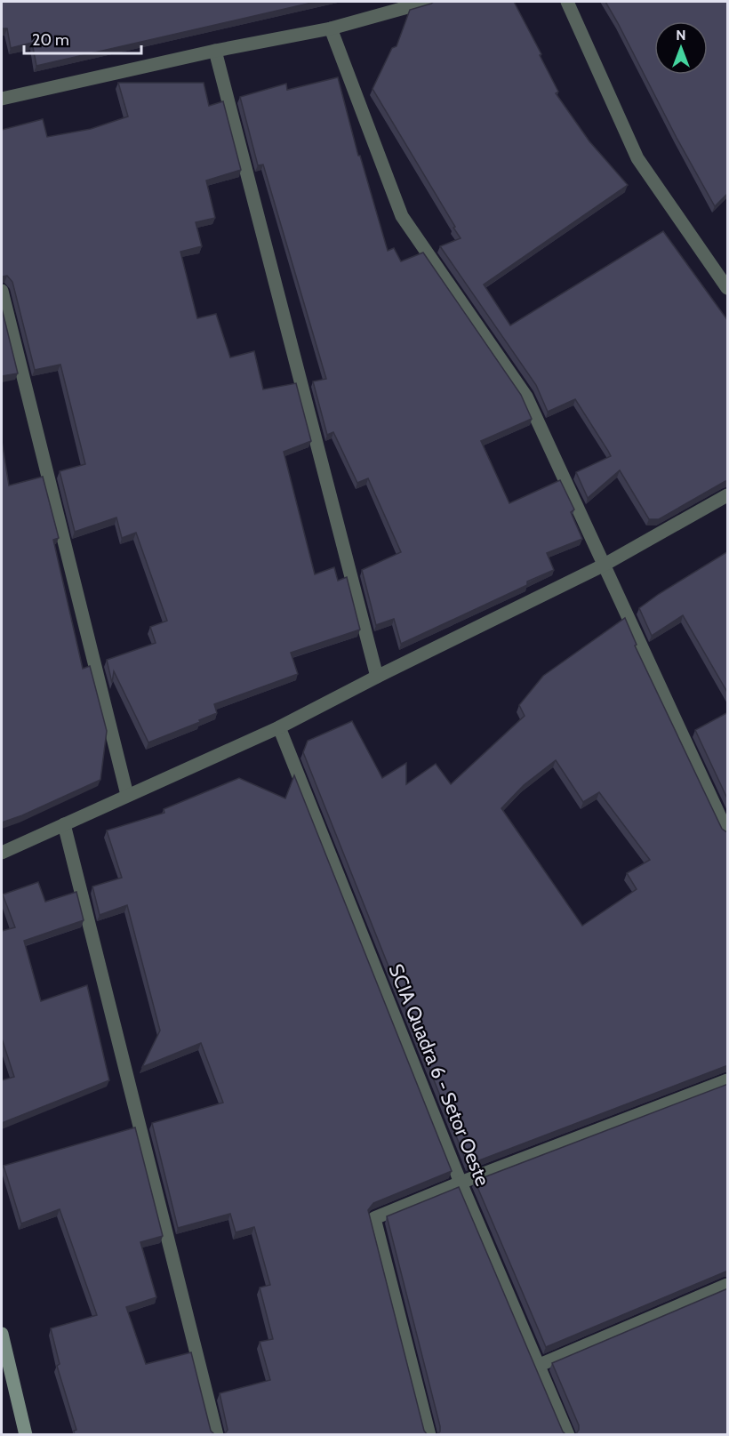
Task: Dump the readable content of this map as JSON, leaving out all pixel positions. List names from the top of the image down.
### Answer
{
  "streets": {
    "street": ["SCIA Quadra 6 - Setor Oeste"]
  },
  "scale_bar": "20 m",
  "north": "top"
}
